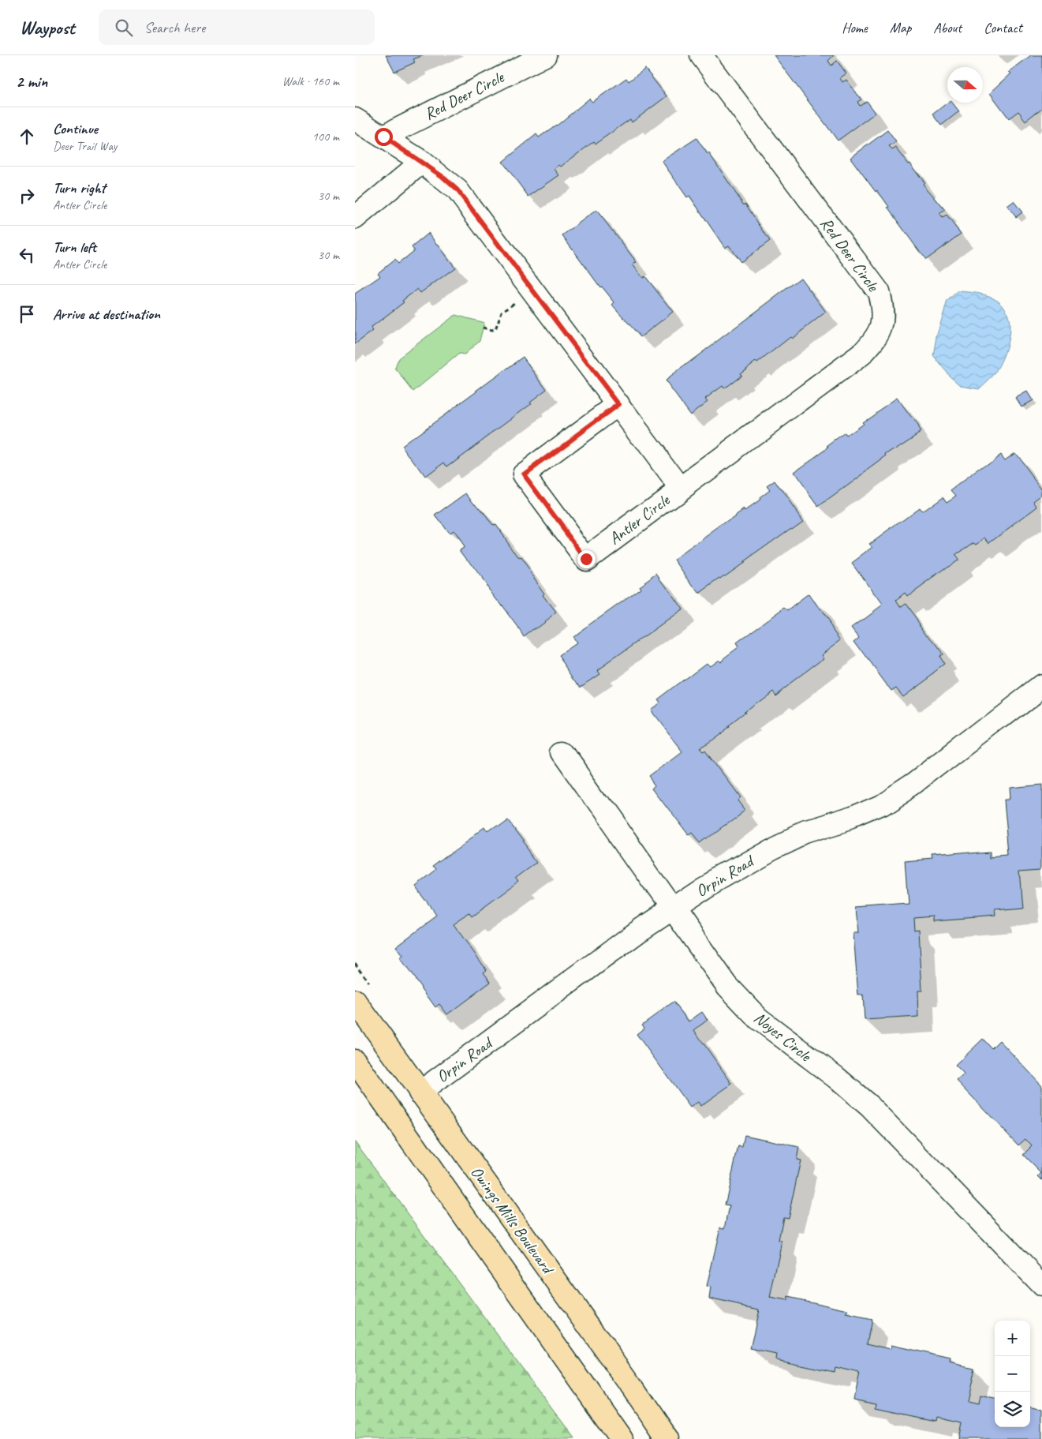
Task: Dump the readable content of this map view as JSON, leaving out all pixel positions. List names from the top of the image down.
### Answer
{
  "streets": {
    "main road": ["Owings Mills Boulevard"],
    "street": [
      "Red Deer Circle",
      "Antler Circle",
      "Orpin Road",
      "Noyes Circle"
    ]
  },
  "crossings": [
    ["Red Deer Circle", "Antler Circle"],
    ["Orpin Road", "Noyes Circle"],
    ["Orpin Road", "Owings Mills Boulevard"]
  ],
  "north": "right",
  "page": {
    "header": "Waypost",
    "search": "Search here",
    "nav": [
      "Home",
      "Map",
      "About",
      "Contact"
    ],
    "heading": ["2 min", "Walk · 160 m"],
    "list": [
      ["Continue", "Deer Trail Way", "100 m"],
      ["Turn right", "Antler Circle", "30 m"],
      ["Turn left", "Antler Circle", "30 m"],
      "Arrive at destination"
    ],
    "map_buttons": ["+", "−"]
  }
}
